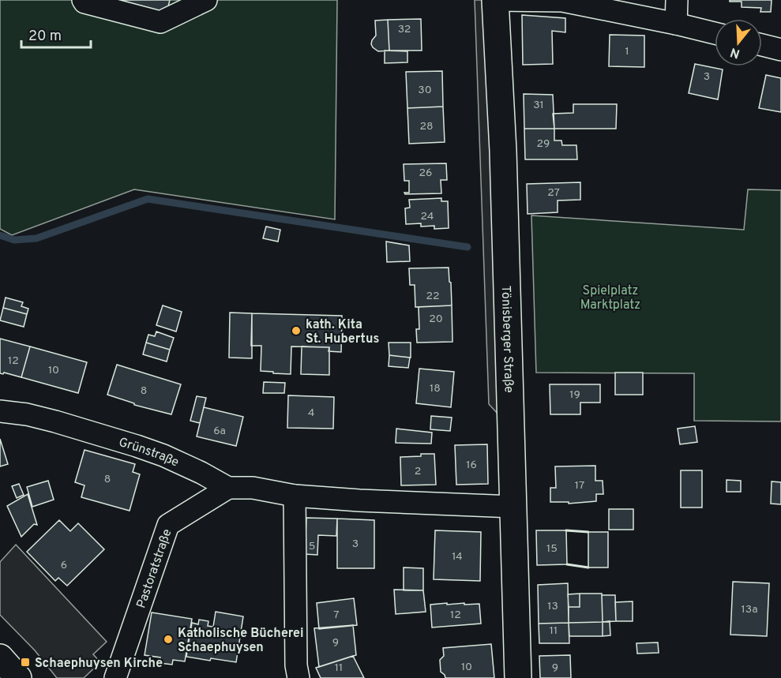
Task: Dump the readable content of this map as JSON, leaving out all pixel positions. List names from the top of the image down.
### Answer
{
  "streets": {
    "main road": ["Tönisberger Straße"],
    "street": ["Grünstraße", "Pastoratstraße"]
  },
  "crossings": [
    ["Tönisberger Straße", "Grünstraße"],
    ["Grünstraße", "Pastoratstraße"]
  ],
  "parks": ["Spielplatz Marktplatz"],
  "places": {
    "other": ["kath. Kita St. Hubertus", "Katholische Bücherei Schaephuysen"],
    "transit": ["Schaephuysen Kirche"]
  },
  "house_numbers": [
    "32",
    "1",
    "3",
    "30",
    "31",
    "28",
    "29",
    "26",
    "27",
    "24",
    "22",
    "20",
    "12",
    "10",
    "18",
    "8",
    "19",
    "4",
    "6a",
    "16",
    "2",
    "8",
    "17",
    "3",
    "5",
    "15",
    "14",
    "6",
    "13",
    "13a",
    "7",
    "12",
    "11",
    "9",
    "10",
    "11",
    "9"
  ],
  "scale_bar": "20 m",
  "north": "bottom"
}
